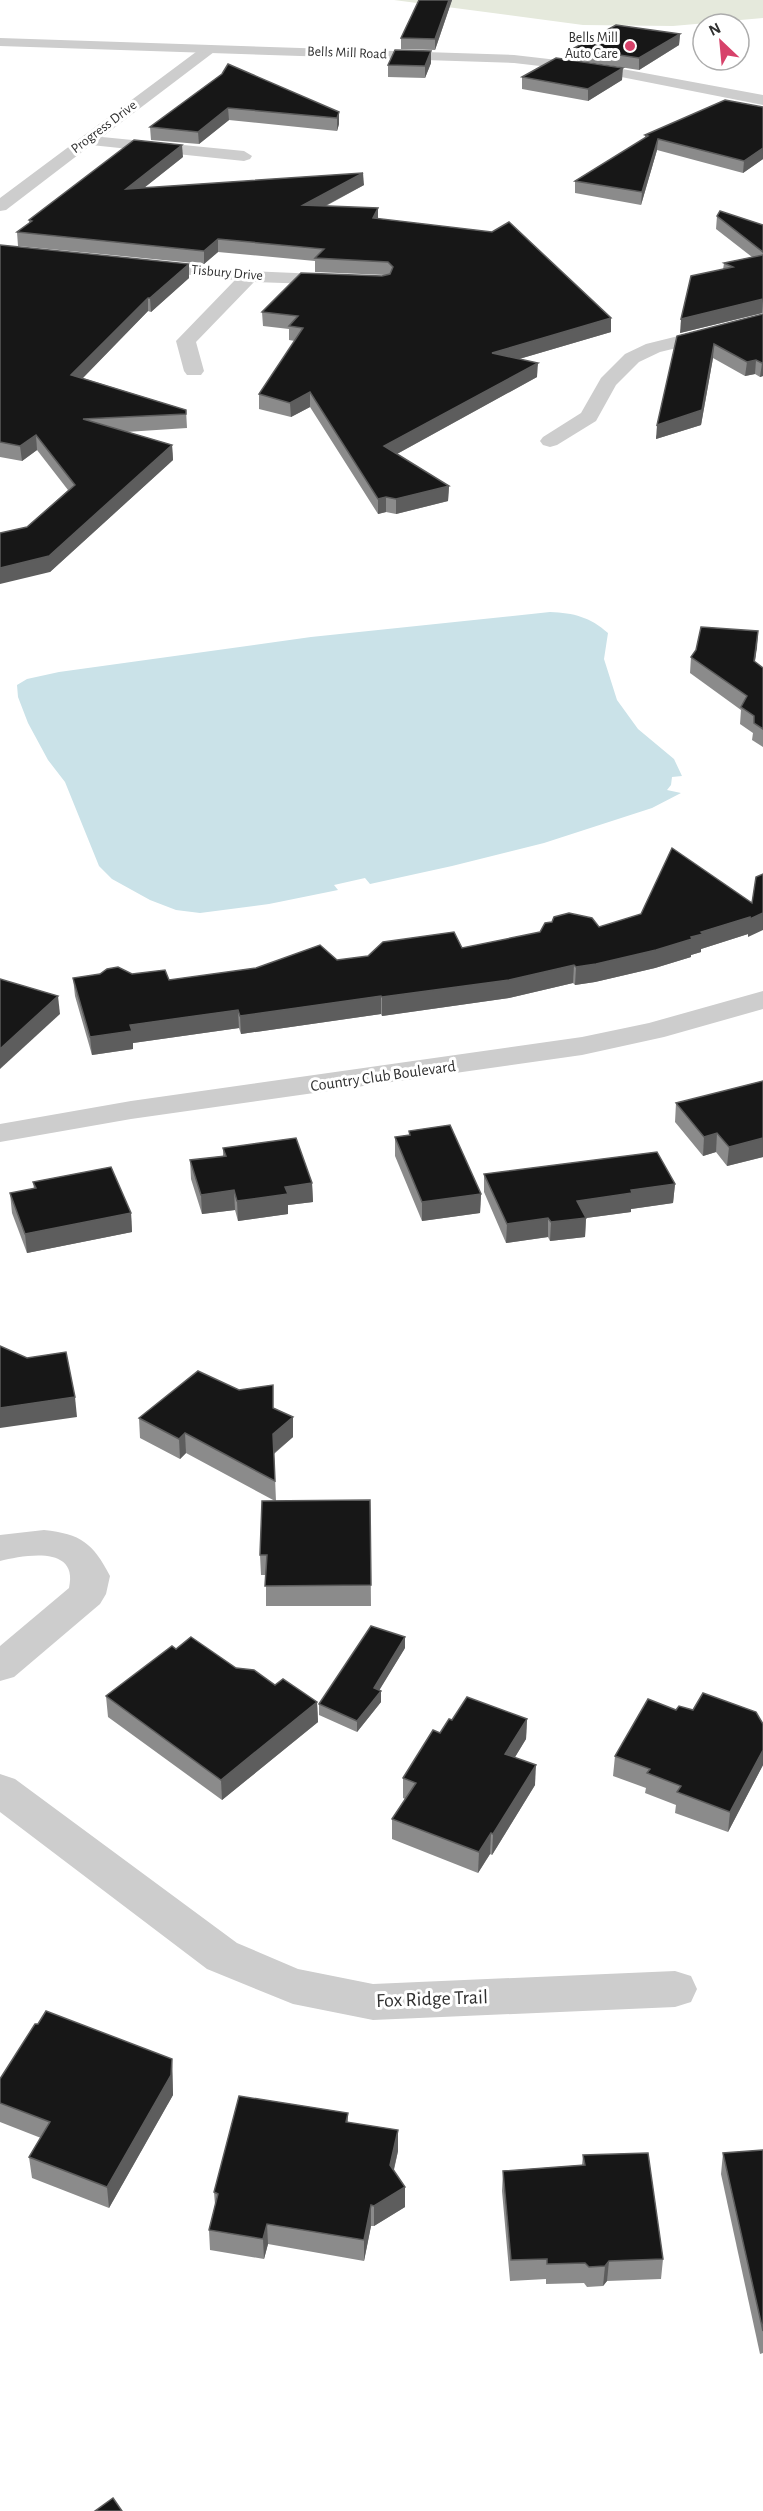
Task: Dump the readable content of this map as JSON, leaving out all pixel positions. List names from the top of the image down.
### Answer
{
  "streets": {
    "street": [
      "Bells Mill Road",
      "Progress Drive",
      "Tisbury Drive",
      "Country Club Boulevard",
      "Fox Ridge Trail"
    ]
  },
  "crossings": [
    ["Bells Mill Road", "Progress Drive"]
  ],
  "places": ["Bells Mill Auto Care"],
  "north": "top left"
}
